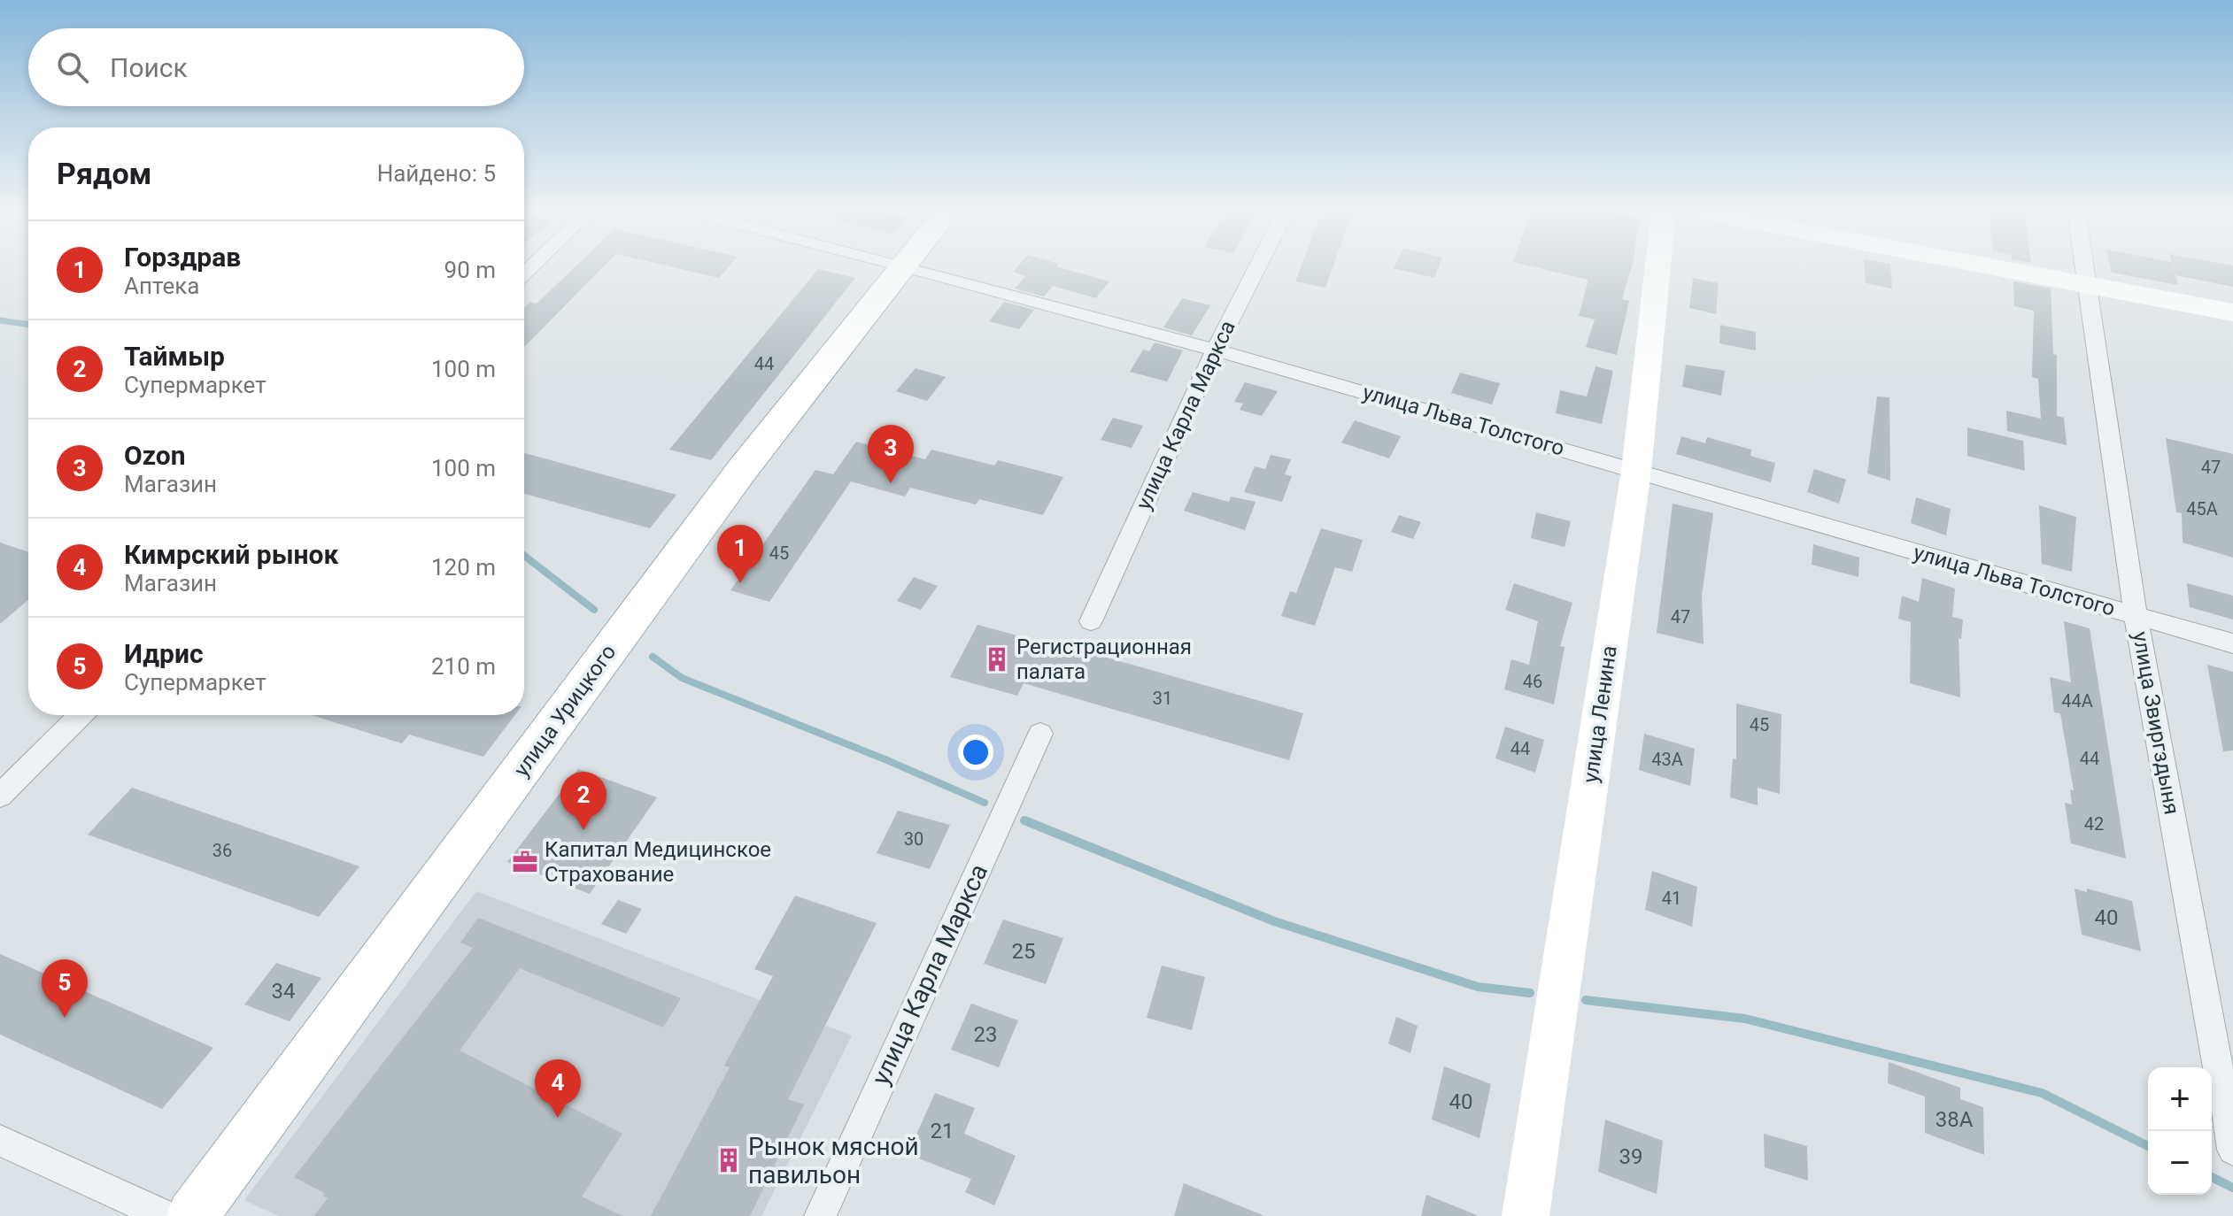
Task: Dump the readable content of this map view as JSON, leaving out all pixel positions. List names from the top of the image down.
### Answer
{
  "streets": {
    "main road": ["улица Урицкого", "улица Ленина"],
    "street": ["улица Карла Маркса", "улица Льва Толстого", "улица Звиргздыня"]
  },
  "crossings": [
    ["улица Карла Маркса", "улица Льва Толстого"],
    ["улица Льва Толстого", "улица Ленина"],
    ["улица Льва Толстого", "улица Звиргздыня"]
  ],
  "places": {
    "building": ["Регистрационная палата", "Рынок мясной павильон"],
    "office": ["Капитал Медицинское Страхование"]
  },
  "house_numbers": [
    "44",
    "47",
    "45А",
    "45",
    "47",
    "46",
    "31",
    "44А",
    "45",
    "44",
    "44",
    "43А",
    "42",
    "30",
    "36",
    "41",
    "40",
    "25",
    "34",
    "23",
    "40",
    "38А",
    "21",
    "39"
  ],
  "page": {
    "search": "Поиск",
    "heading": ["Рядом", "Найдено: 5"],
    "list": [
      {
        "mark": "1",
        "name": "Горздрав",
        "note": "Аптека",
        "value": "90 m"
      },
      {
        "mark": "2",
        "name": "Таймыр",
        "note": "Супермаркет",
        "value": "100 m"
      },
      {
        "mark": "3",
        "name": "Ozon",
        "note": "Магазин",
        "value": "100 m"
      },
      {
        "mark": "4",
        "name": "Кимрский рынок",
        "note": "Магазин",
        "value": "120 m"
      },
      {
        "mark": "5",
        "name": "Идрис",
        "note": "Супермаркет",
        "value": "210 m"
      }
    ],
    "pins": [
      "3",
      "1",
      "2",
      "5",
      "4"
    ],
    "map_buttons": ["+", "−"]
  }
}
